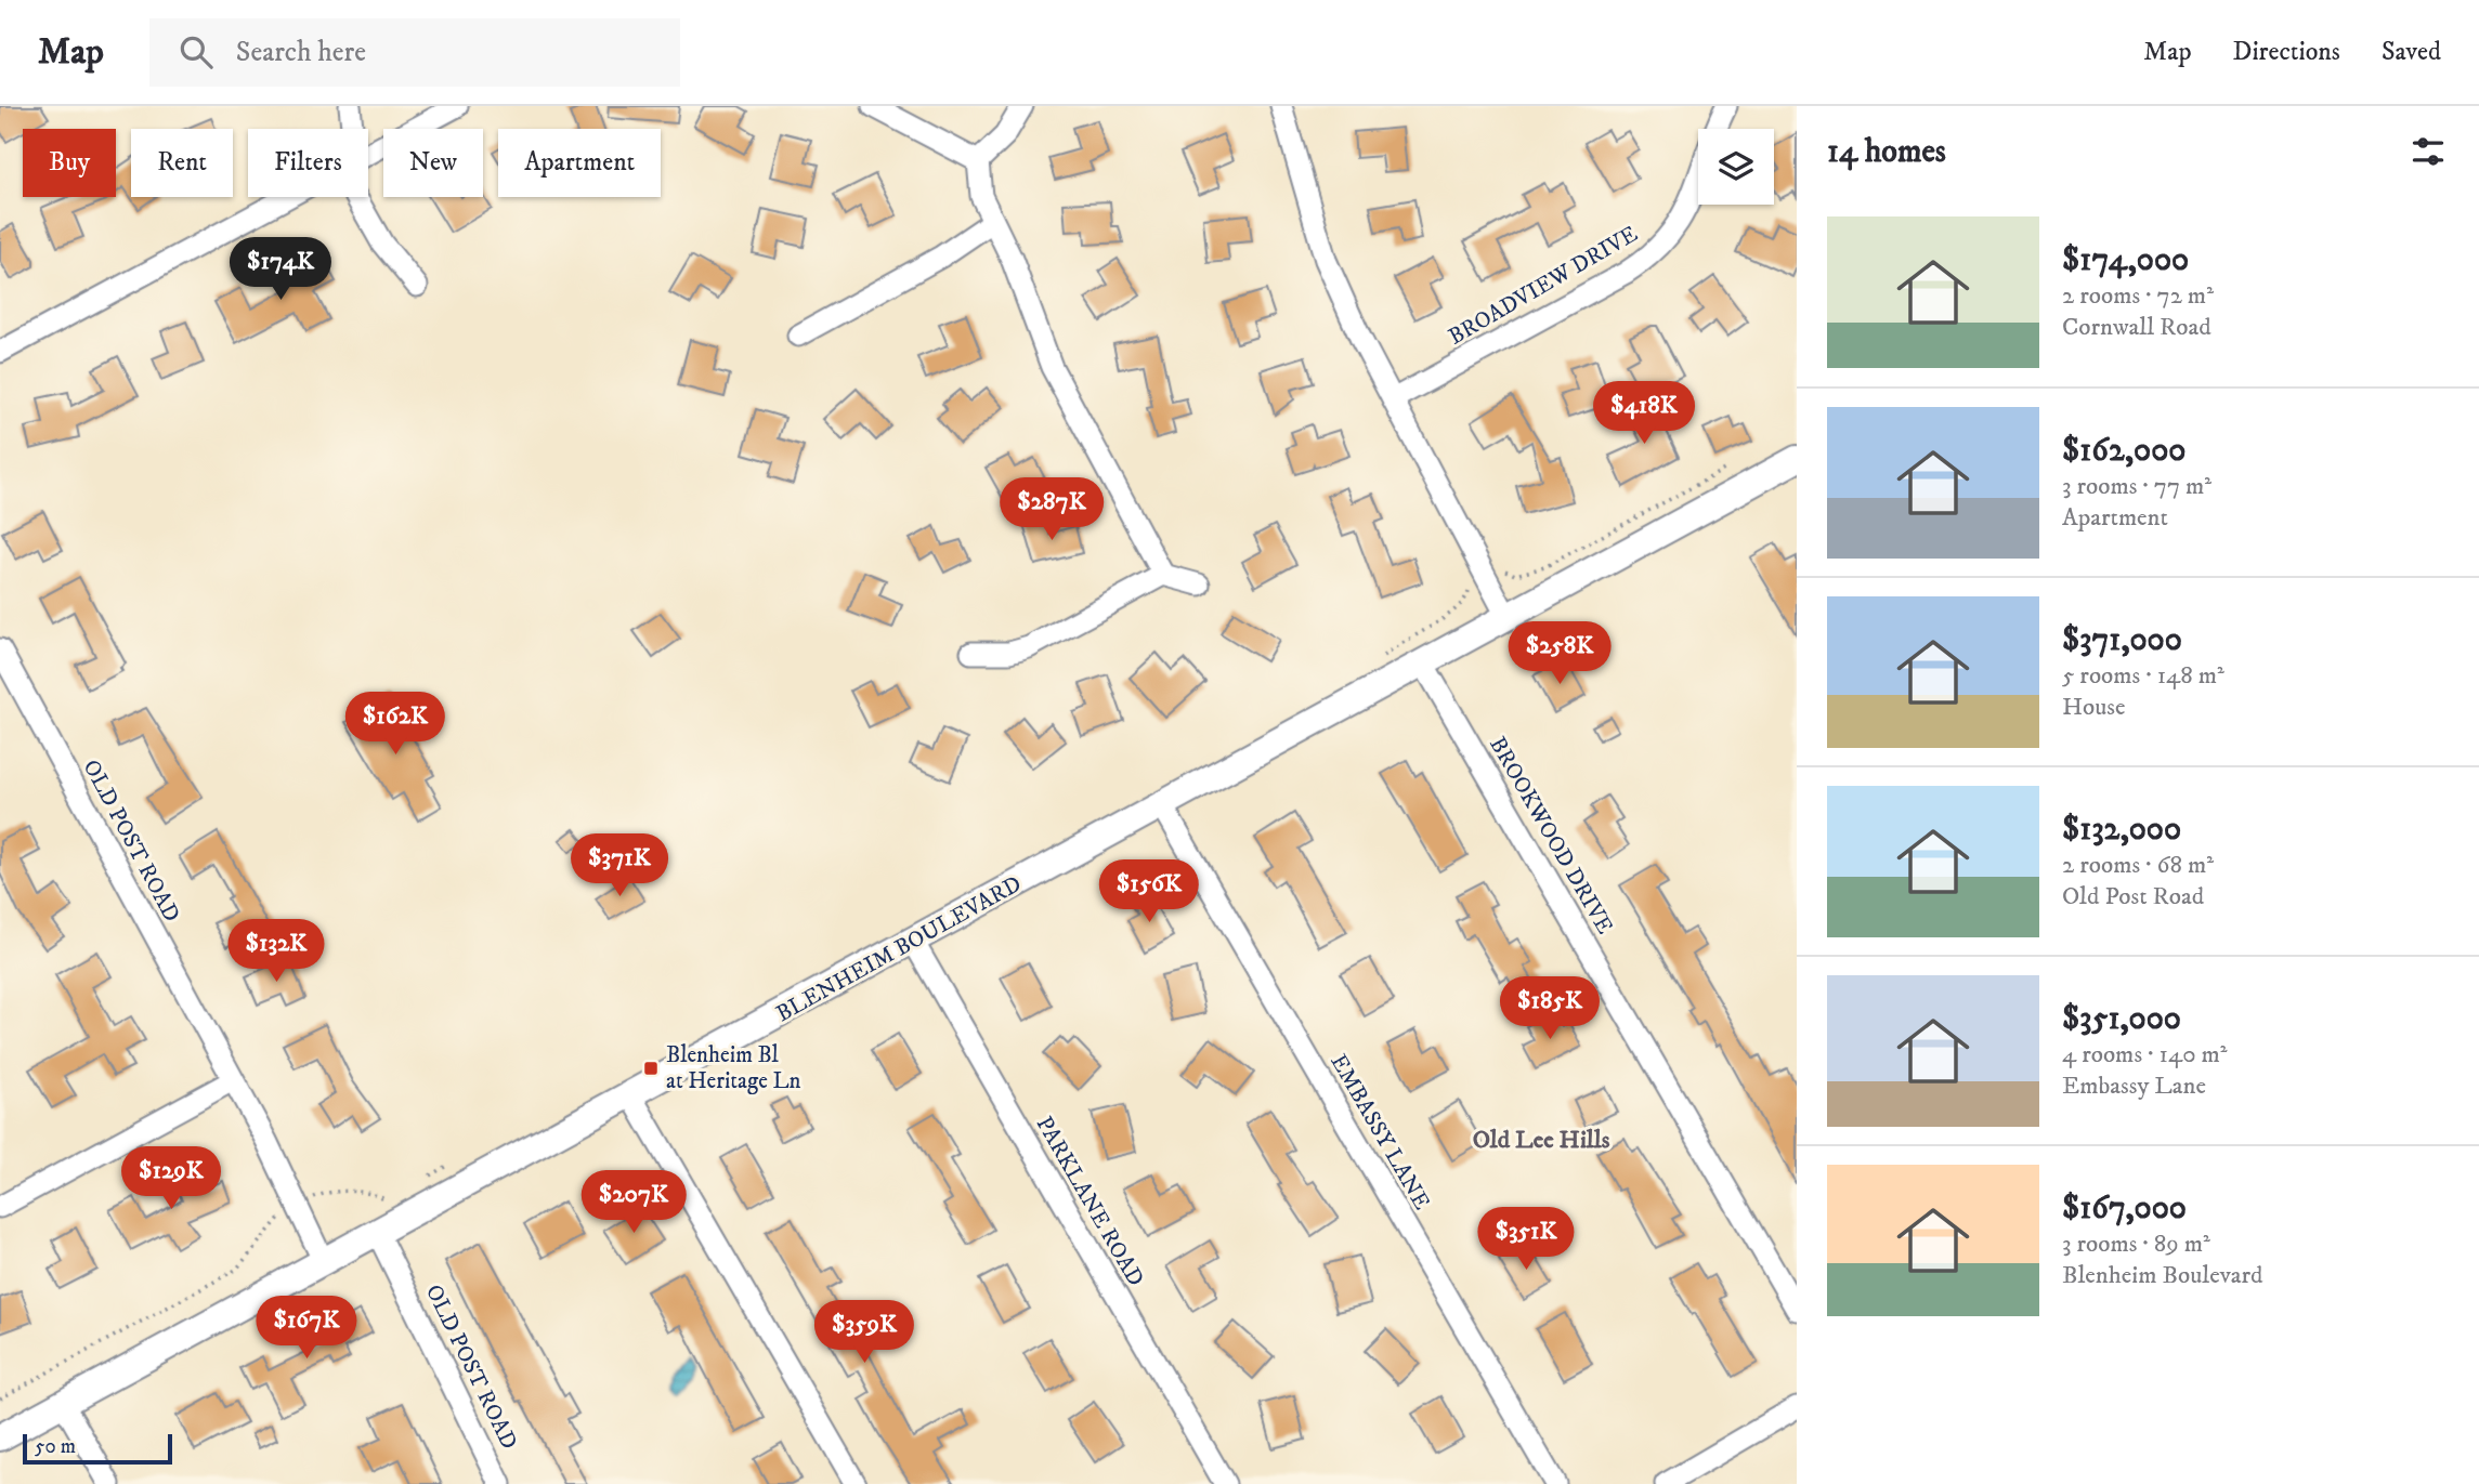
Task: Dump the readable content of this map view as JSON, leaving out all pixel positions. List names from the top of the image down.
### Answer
{
  "streets": {
    "main road": ["BLENHEIM BOULEVARD"],
    "street": [
      "BROADVIEW DRIVE",
      "BROOKWOOD DRIVE",
      "OLD POST ROAD",
      "EMBASSY LANE",
      "PARKLANE ROAD"
    ]
  },
  "crossings": [
    ["BROOKWOOD DRIVE", "BLENHEIM BOULEVARD"],
    ["OLD POST ROAD", "BLENHEIM BOULEVARD"],
    ["BLENHEIM BOULEVARD", "EMBASSY LANE"],
    ["BLENHEIM BOULEVARD", "PARKLANE ROAD"]
  ],
  "districts": ["Old Lee Hills"],
  "places": {
    "transit": ["Blenheim Bl at Heritage Ln"]
  },
  "scale_bar": "50 m",
  "page": {
    "header": "Map",
    "search": "Search here",
    "nav": ["Map", "Directions", "Saved"],
    "heading": "14 homes",
    "chip": [
      "Buy",
      "Rent",
      "Filters",
      "New",
      "Apartment"
    ],
    "list": [
      {
        "name": "$174,000",
        "note": "2 rooms · 72 m² · Cornwall Road"
      },
      {
        "name": "$162,000",
        "note": "3 rooms · 77 m² · Apartment"
      },
      {
        "name": "$371,000",
        "note": "5 rooms · 148 m² · House"
      },
      {
        "name": "$132,000",
        "note": "2 rooms · 68 m² · Old Post Road"
      },
      {
        "name": "$351,000",
        "note": "4 rooms · 140 m² · Embassy Lane"
      },
      {
        "name": "$167,000",
        "note": "3 rooms · 89 m² · Blenheim Boulevard"
      }
    ],
    "price": [
      "$174K",
      "$418K",
      "$287K",
      "$258K",
      "$162K",
      "$371K",
      "$156K",
      "$132K",
      "$185K",
      "$129K",
      "$207K",
      "$351K",
      "$167K",
      "$359K"
    ],
    "scale": "50 m"
  }
}
